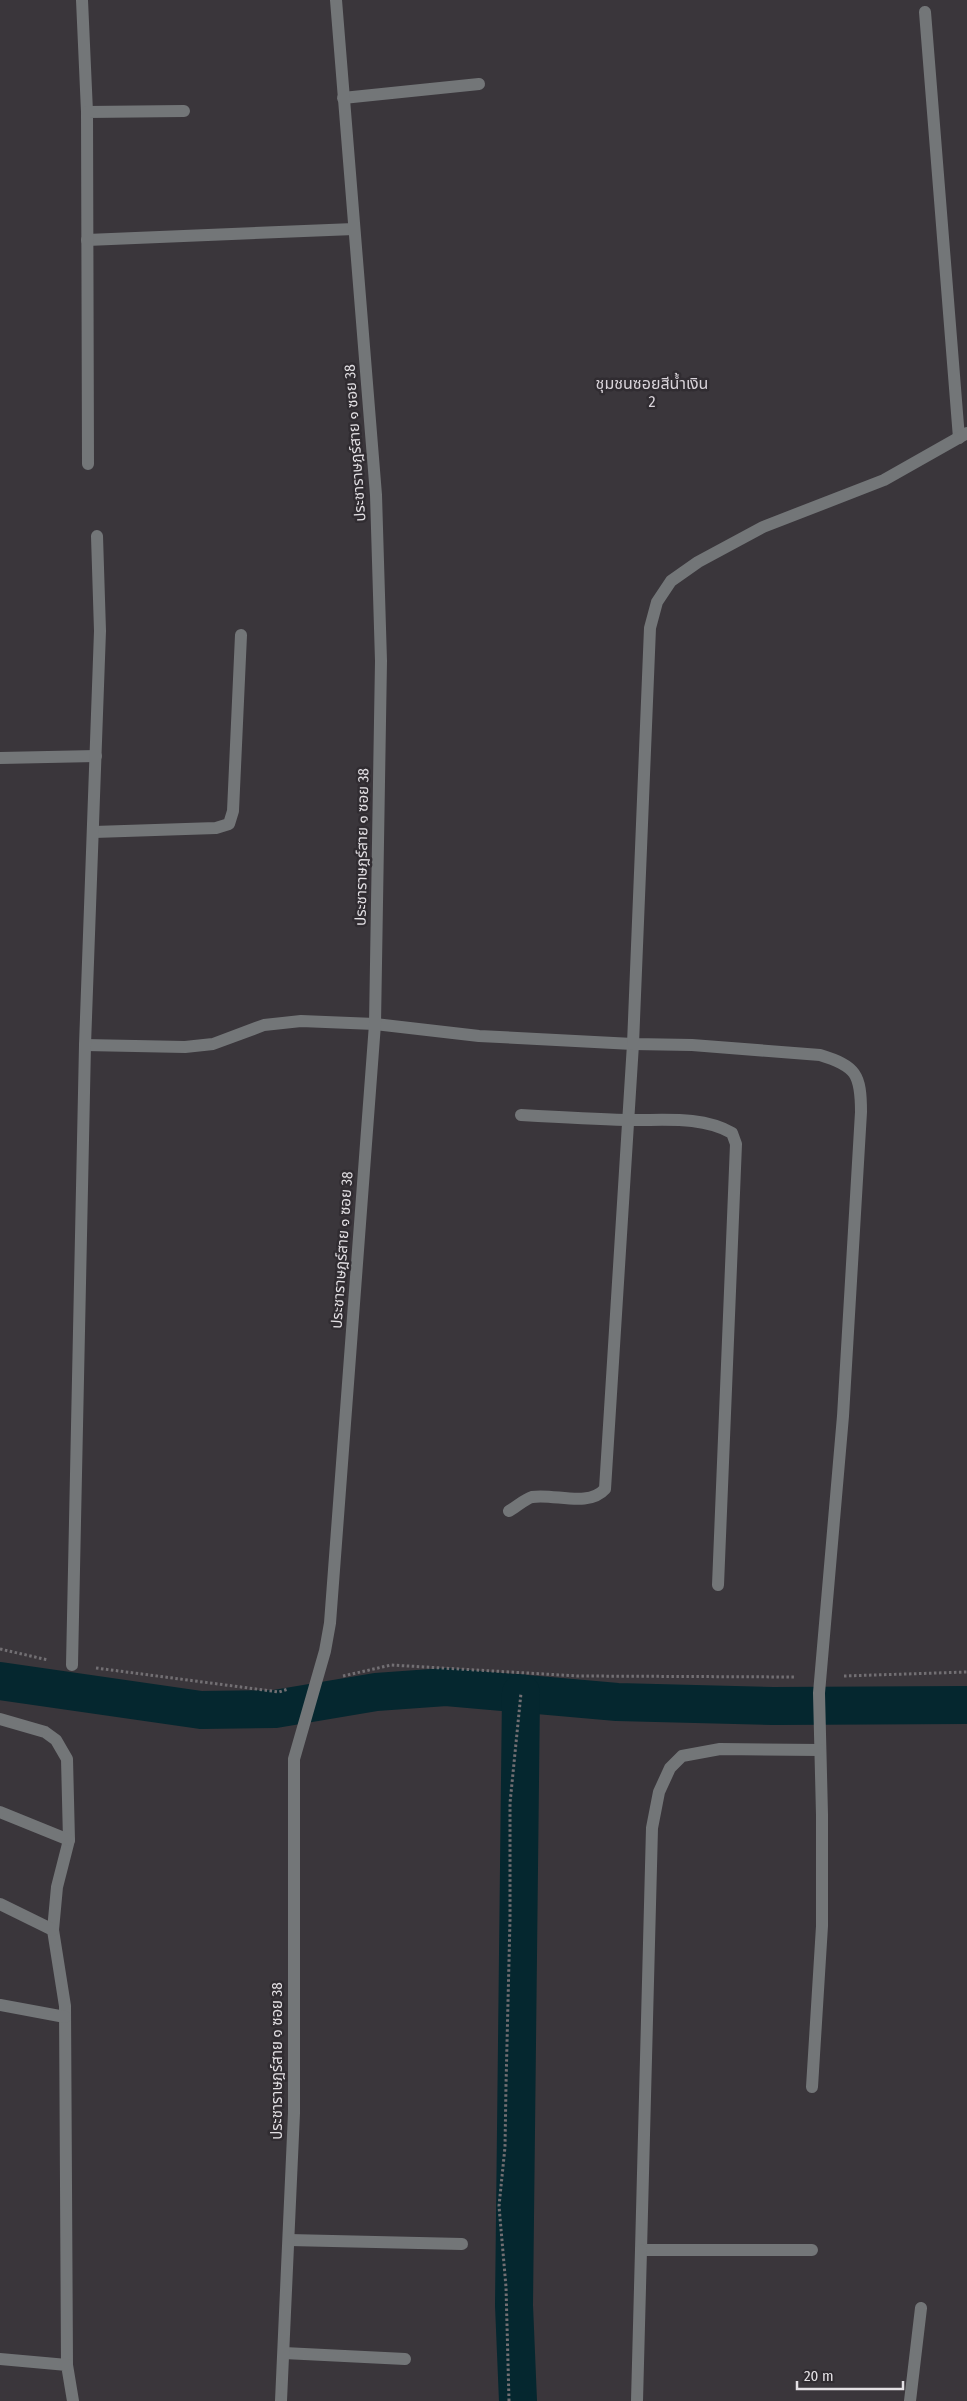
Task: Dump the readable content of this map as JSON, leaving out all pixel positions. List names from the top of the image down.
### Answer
{
  "streets": {
    "street": ["ประชาราษฎร์สาย ๑ ซอย 38"]
  },
  "districts": ["ชุมชนซอยสีน้ำเงิน 2"],
  "scale_bar": "20 m"
}
